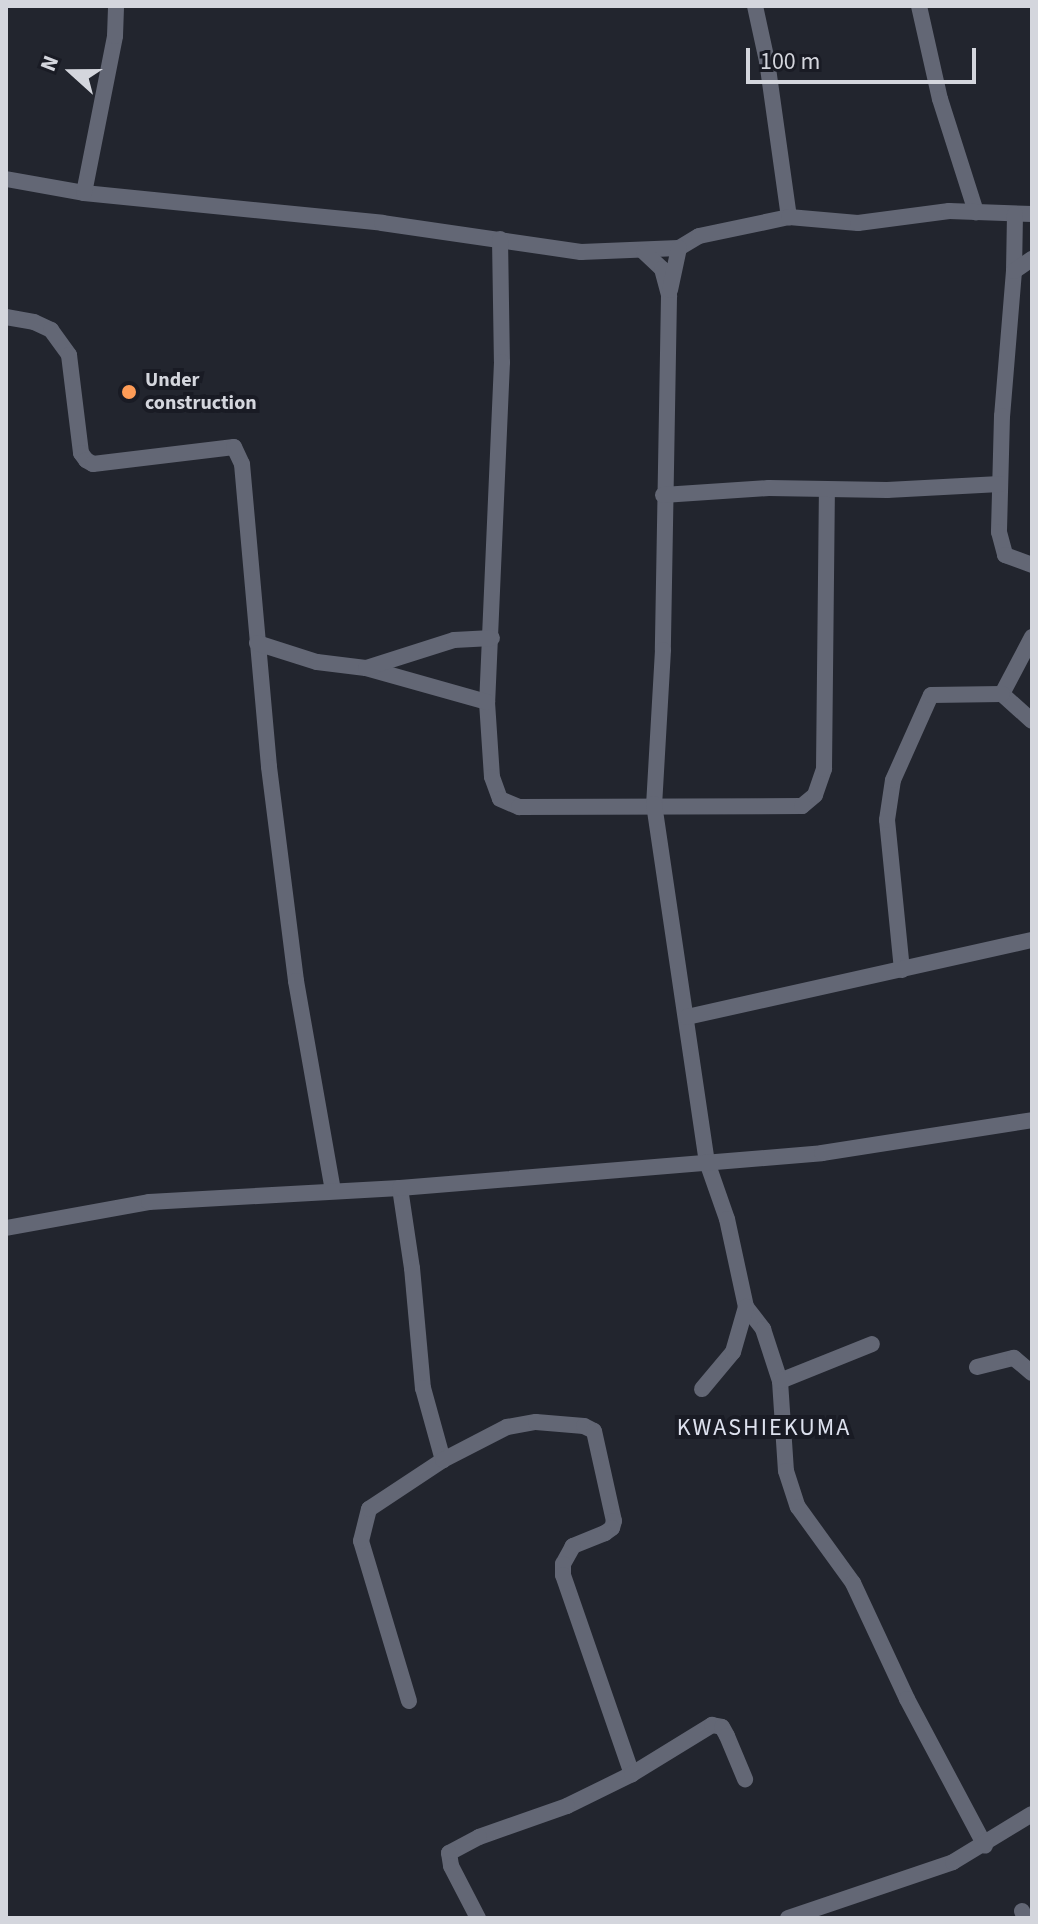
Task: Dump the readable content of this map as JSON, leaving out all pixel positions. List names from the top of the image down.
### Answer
{
  "districts": ["KWASHIEKUMA"],
  "places": ["Under construction"],
  "scale_bar": "100 m",
  "north": "left"
}
